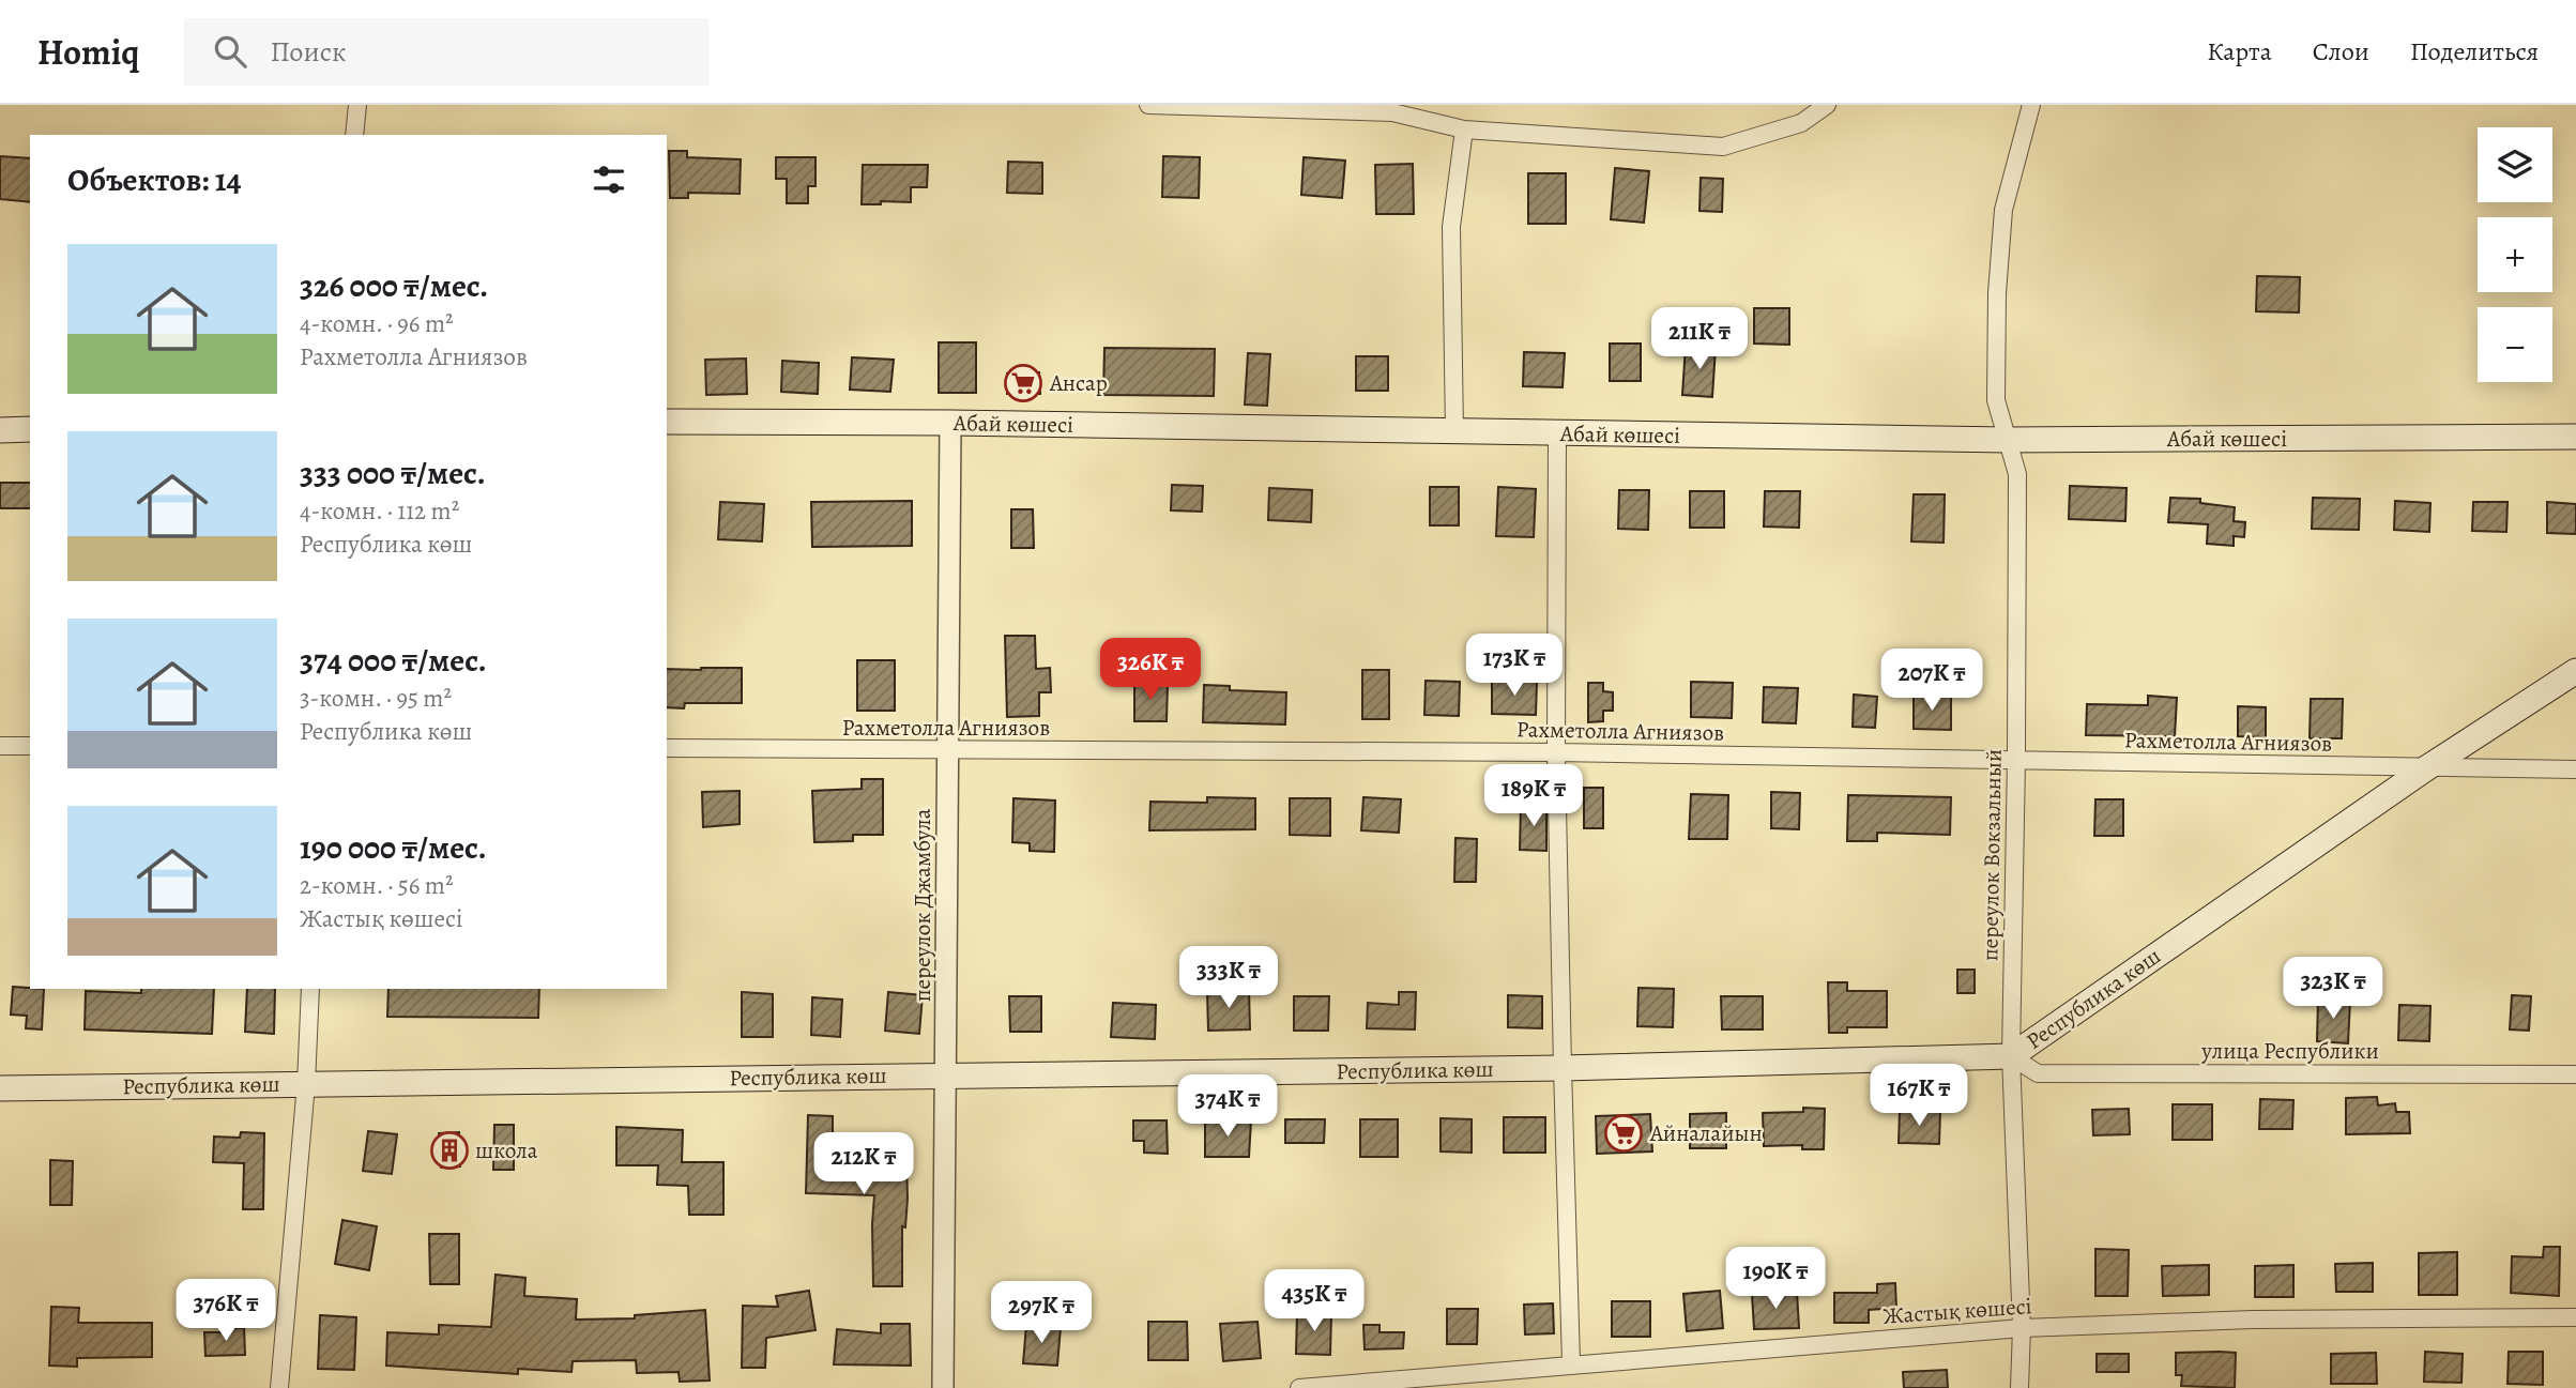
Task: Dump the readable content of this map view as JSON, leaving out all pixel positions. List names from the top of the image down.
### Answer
{
  "streets": {
    "main road": ["Абай көшесі", "Республика көш"],
    "street": [
      "Рахметолла Агниязов",
      "переулок Вокзальный",
      "переулок Джамбула",
      "улица Республики",
      "Жастық көшесі"
    ]
  },
  "crossings": [
    ["Абай көшесі", "переулок Вокзальный"],
    ["Абай көшесі", "переулок Джамбула"],
    ["Рахметолла Агниязов", "переулок Вокзальный"],
    ["Рахметолла Агниязов", "переулок Джамбула"],
    ["Рахметолла Агниязов", "Республика көш"],
    ["переулок Вокзальный", "Республика көш"],
    ["переулок Вокзальный", "улица Республики"],
    ["переулок Вокзальный", "Жастық көшесі"],
    ["переулок Джамбула", "Республика көш"],
    ["Республика көш", "улица Республики"]
  ],
  "places": {
    "supermarket": ["Ансар", "Айналайын"],
    "building": ["школа"]
  },
  "page": {
    "header": "Homiq",
    "search": "Поиск",
    "nav": ["Карта", "Слои", "Поделиться"],
    "map_buttons": ["+", "−"],
    "heading": "Объектов: 14",
    "list": [
      {
        "name": "326 000 ₸/мес.",
        "note": "4-комн. · 96 m² · Рахметолла Агниязов"
      },
      {
        "name": "333 000 ₸/мес.",
        "note": "4-комн. · 112 m² · Республика көш"
      },
      {
        "name": "374 000 ₸/мес.",
        "note": "3-комн. · 95 m² · Республика көш"
      },
      {
        "name": "190 000 ₸/мес.",
        "note": "2-комн. · 56 m² · Жастық көшесі"
      }
    ],
    "price": [
      "211K ₸",
      "173K ₸",
      "326K ₸",
      "207K ₸",
      "189K ₸",
      "333K ₸",
      "323K ₸",
      "167K ₸",
      "374K ₸",
      "212K ₸",
      "190K ₸",
      "435K ₸",
      "376K ₸",
      "297K ₸"
    ]
  }
}
